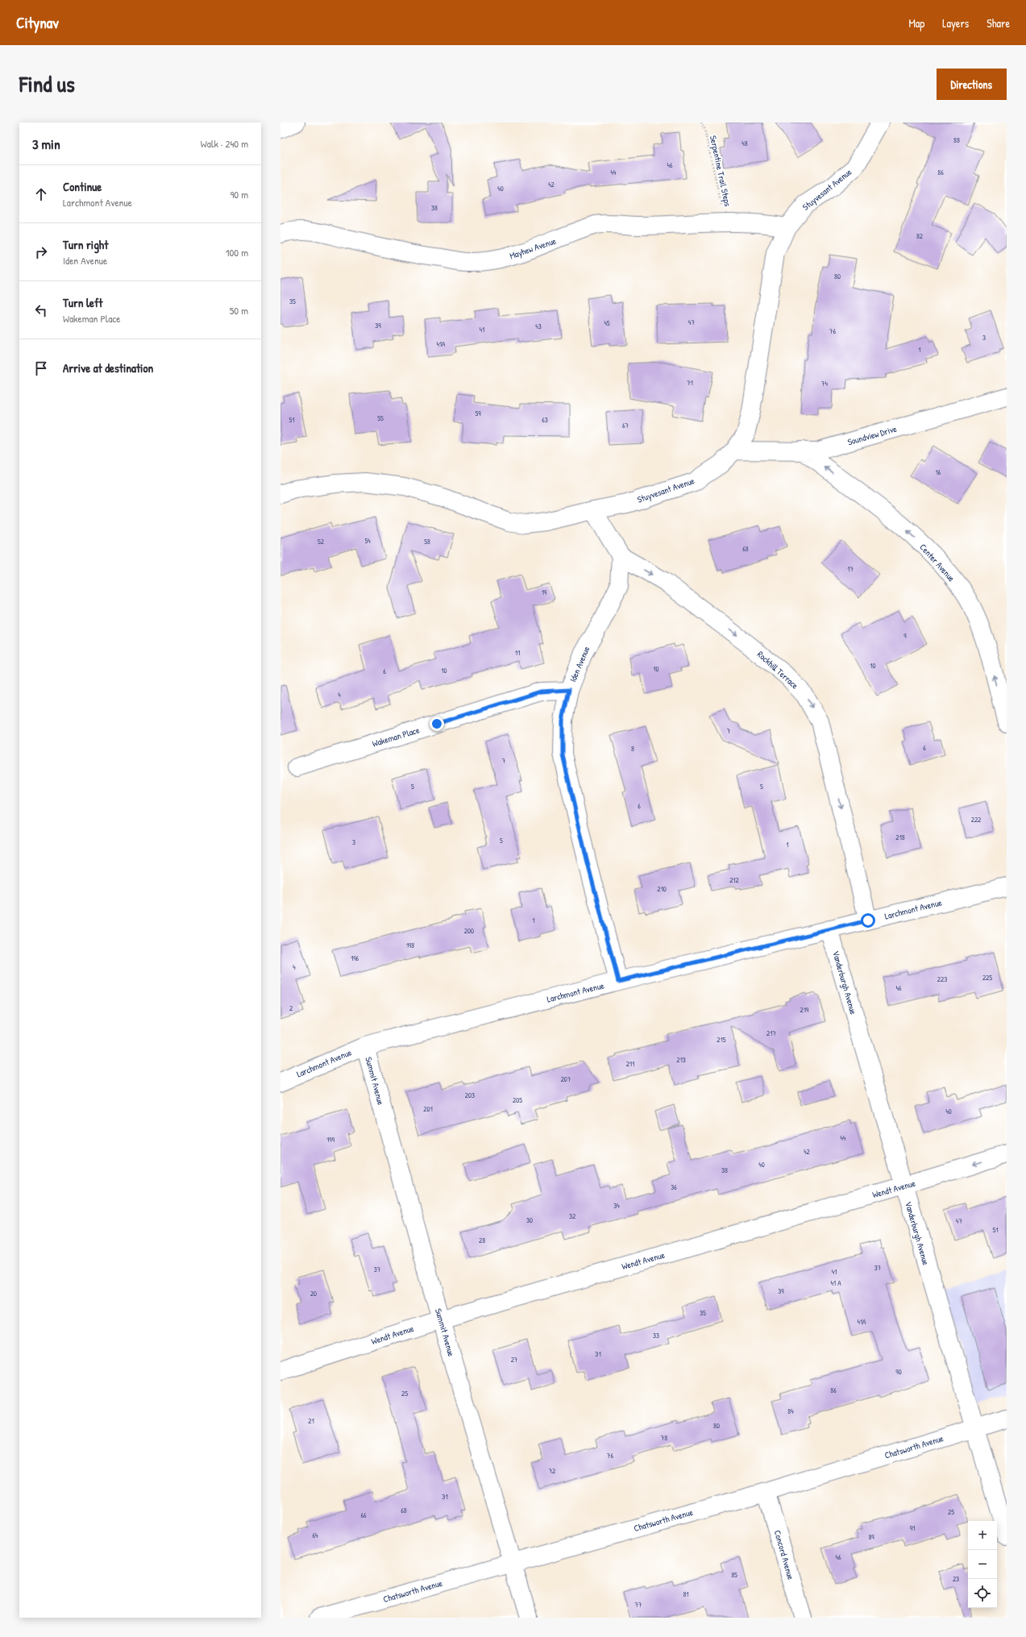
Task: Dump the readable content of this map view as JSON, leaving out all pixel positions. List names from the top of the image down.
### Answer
{
  "streets": {
    "street": [
      "Stuyvesant Avenue",
      "Mayhew Avenue",
      "Soundview Drive",
      "Center Avenue",
      "Iden Avenue",
      "Rockhill Terrace",
      "Wakeman Place",
      "Larchmont Avenue",
      "Vanderburgh Avenue",
      "Summit Avenue",
      "Wendt Avenue",
      "Chatsworth Avenue",
      "Concord Avenue"
    ],
    "path": ["Serpentine Trail Steps"]
  },
  "crossings": [
    ["Serpentine Trail Steps", "Mayhew Avenue"],
    ["Stuyvesant Avenue", "Mayhew Avenue"],
    ["Stuyvesant Avenue", "Soundview Drive"],
    ["Soundview Drive", "Center Avenue"],
    ["Iden Avenue", "Rockhill Terrace"],
    ["Iden Avenue", "Wakeman Place"],
    ["Iden Avenue", "Larchmont Avenue"],
    ["Rockhill Terrace", "Larchmont Avenue"],
    ["Larchmont Avenue", "Vanderburgh Avenue"],
    ["Larchmont Avenue", "Summit Avenue"],
    ["Vanderburgh Avenue", "Wendt Avenue"],
    ["Vanderburgh Avenue", "Chatsworth Avenue"],
    ["Summit Avenue", "Wendt Avenue"],
    ["Summit Avenue", "Chatsworth Avenue"],
    ["Chatsworth Avenue", "Concord Avenue"]
  ],
  "one_way": ["Center Avenue", "Rockhill Terrace"],
  "house_numbers": [
    "88",
    "48",
    "46",
    "44",
    "86",
    "42",
    "40",
    "38",
    "82",
    "80",
    "35",
    "47",
    "45",
    "39",
    "43",
    "41",
    "76",
    "3",
    "41A",
    "1",
    "71",
    "74",
    "59",
    "55",
    "51",
    "63",
    "67",
    "16",
    "54",
    "52",
    "58",
    "68",
    "17",
    "19",
    "9",
    "11",
    "10",
    "10",
    "10",
    "6",
    "4",
    "7",
    "6",
    "8",
    "7",
    "5",
    "5",
    "6",
    "222",
    "218",
    "5",
    "3",
    "1",
    "212",
    "210",
    "1",
    "200",
    "198",
    "196",
    "4",
    "225",
    "223",
    "46",
    "2",
    "219",
    "217",
    "215",
    "213",
    "211",
    "207",
    "203",
    "205",
    "201",
    "40",
    "44",
    "199",
    "42",
    "40",
    "38",
    "36",
    "34",
    "32",
    "30",
    "47",
    "51",
    "28",
    "37",
    "37",
    "41",
    "41 A",
    "39",
    "20",
    "35",
    "41A",
    "33",
    "31",
    "27",
    "90",
    "86",
    "25",
    "84",
    "21",
    "80",
    "78",
    "76",
    "72",
    "31",
    "68",
    "25",
    "66",
    "91",
    "64",
    "89",
    "46",
    "85",
    "23",
    "81",
    "77"
  ],
  "page": {
    "header": "Citynav",
    "nav": ["Map", "Layers", "Share"],
    "title": "Find us",
    "buttons": "Directions",
    "heading": ["3 min", "Walk · 240 m"],
    "list": [
      ["Continue", "Larchmont Avenue", "90 m"],
      ["Turn right", "Iden Avenue", "100 m"],
      ["Turn left", "Wakeman Place", "50 m"],
      "Arrive at destination"
    ],
    "map_buttons": ["+", "−"]
  }
}
